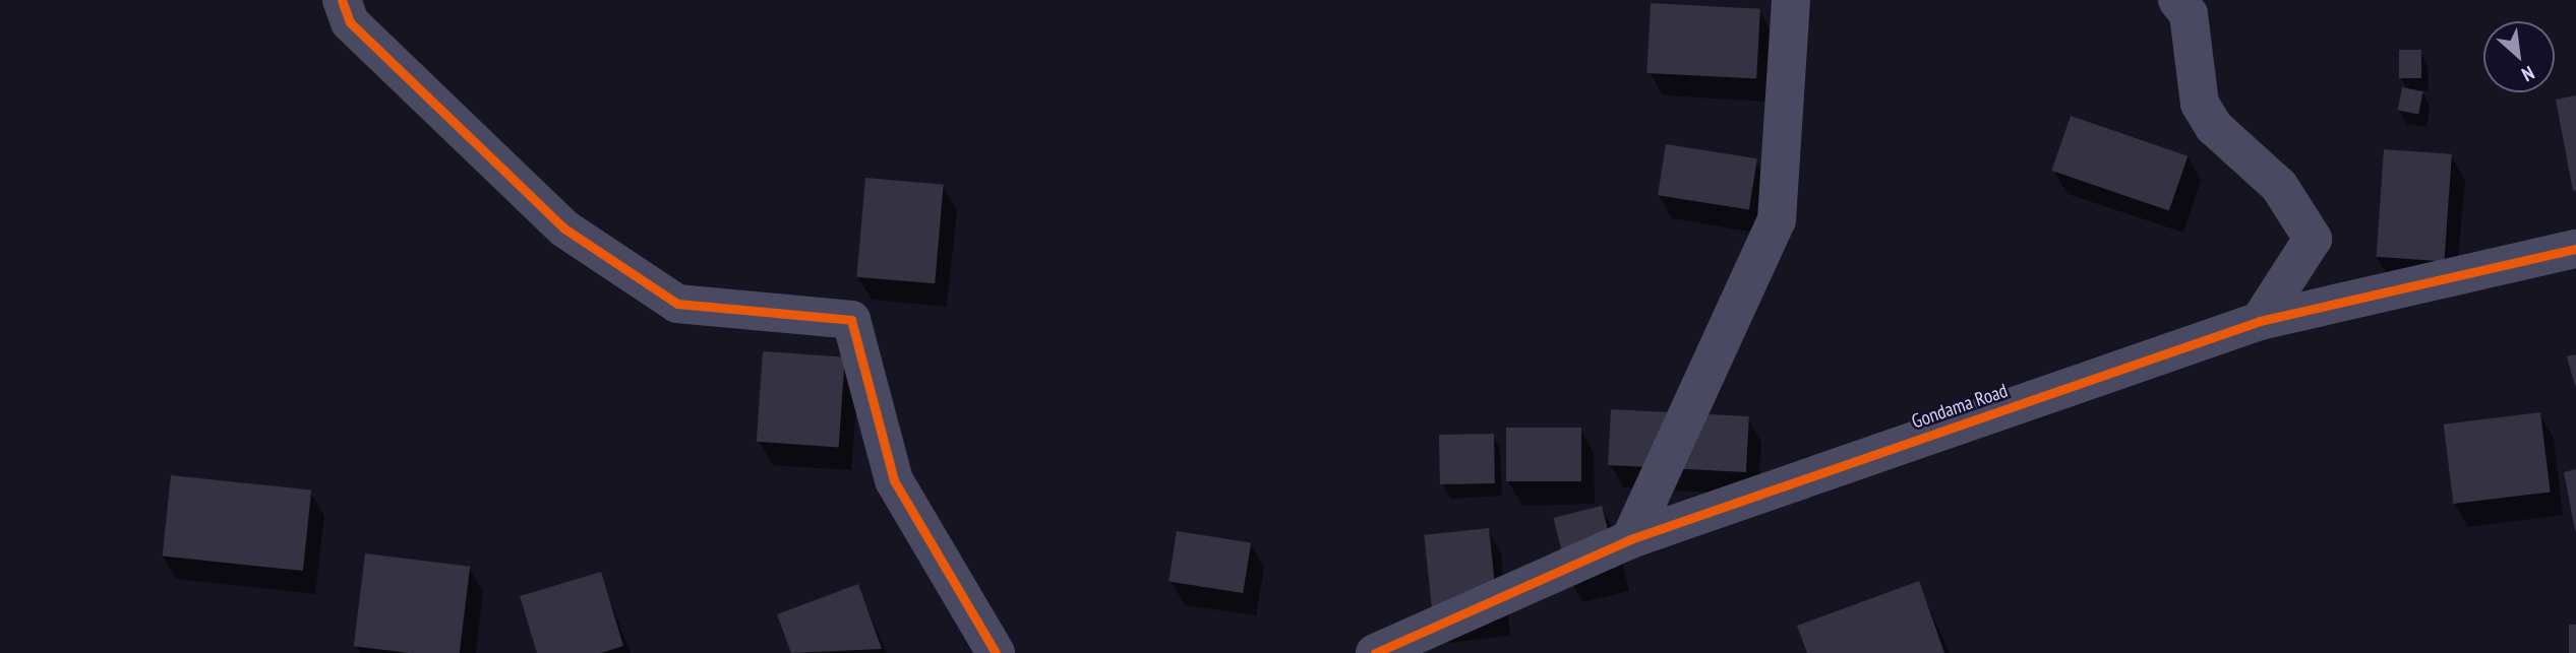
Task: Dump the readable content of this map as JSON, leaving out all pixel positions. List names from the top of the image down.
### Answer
{
  "streets": {
    "street": ["Gondama Road"]
  },
  "north": "bottom right"
}
